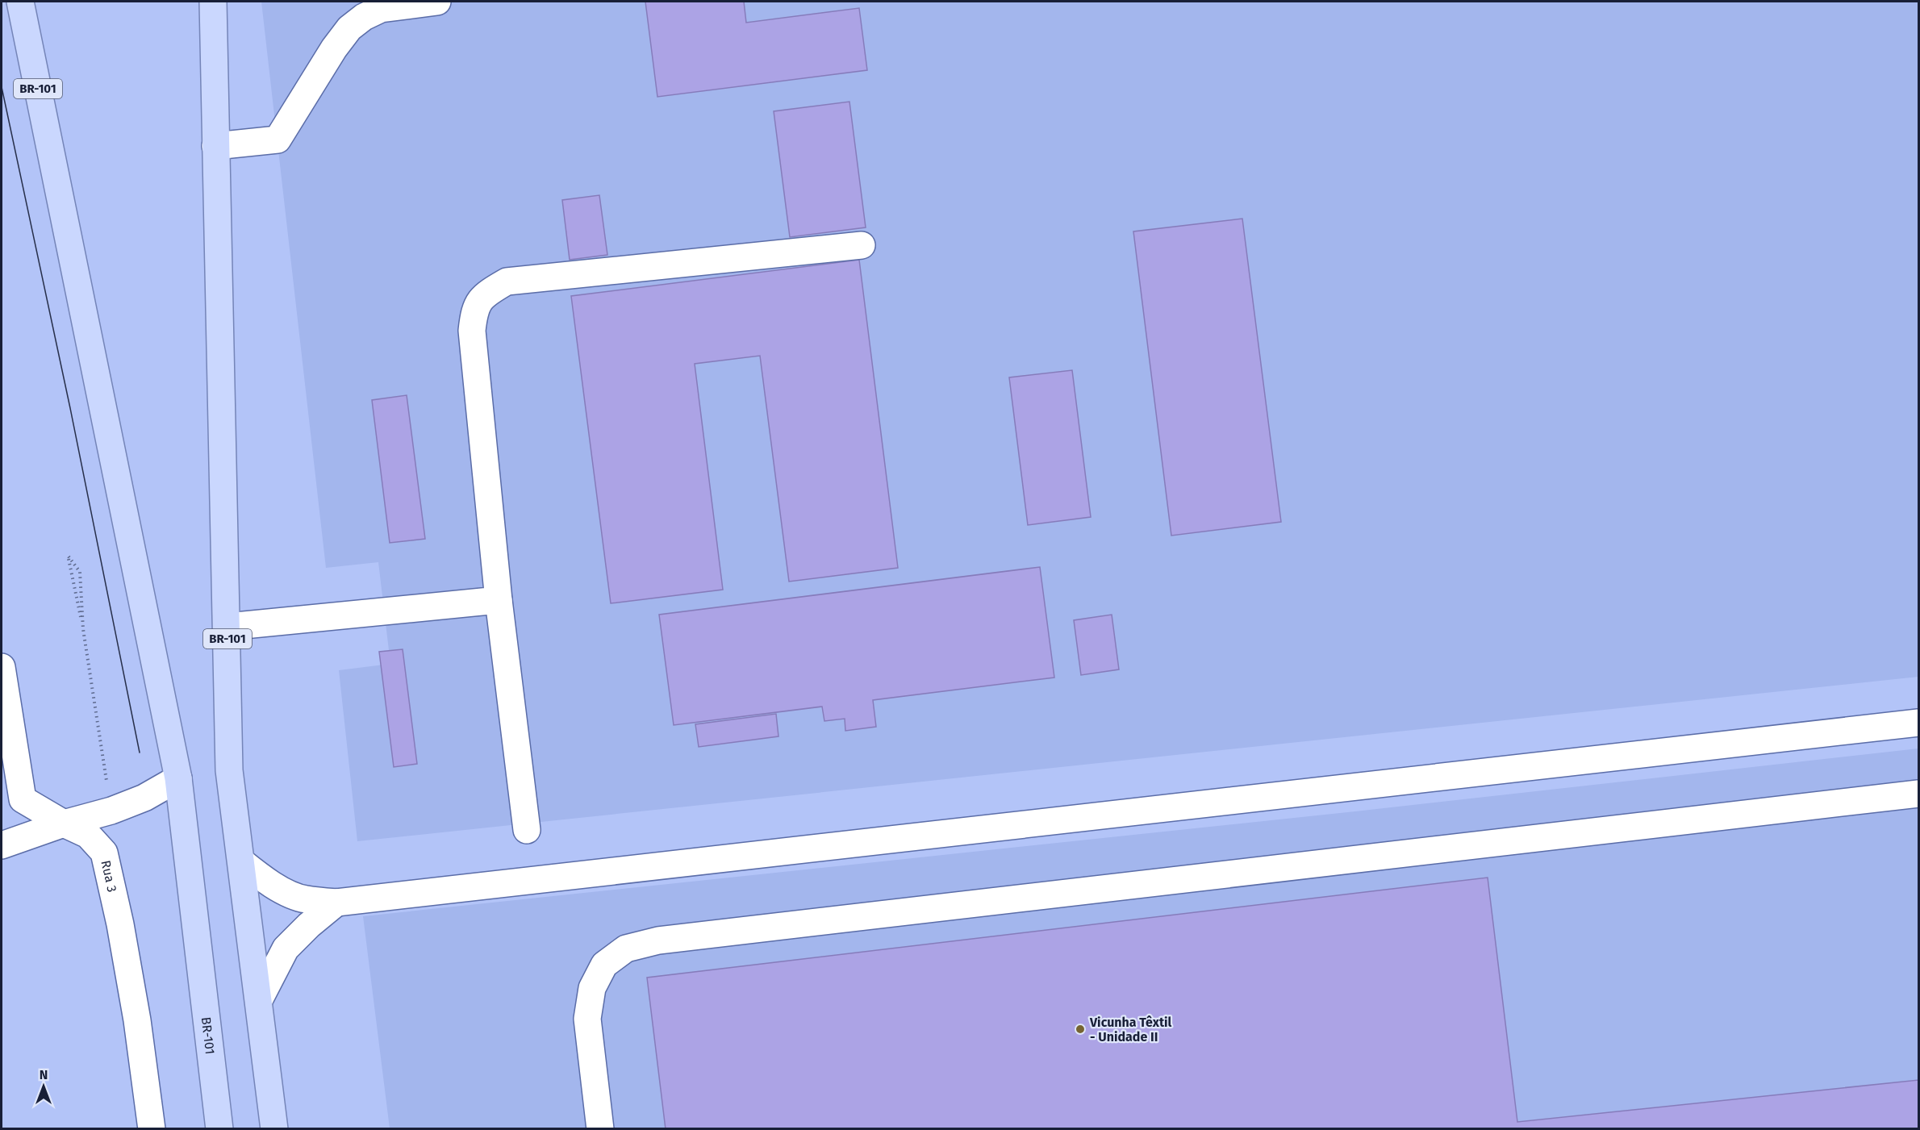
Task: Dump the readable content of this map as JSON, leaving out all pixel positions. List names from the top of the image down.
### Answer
{
  "streets": {
    "main road": ["BR-101"],
    "street": ["Rua 3"]
  },
  "places": ["Vicunha Têxtil - Unidade II"],
  "north": "top"
}
